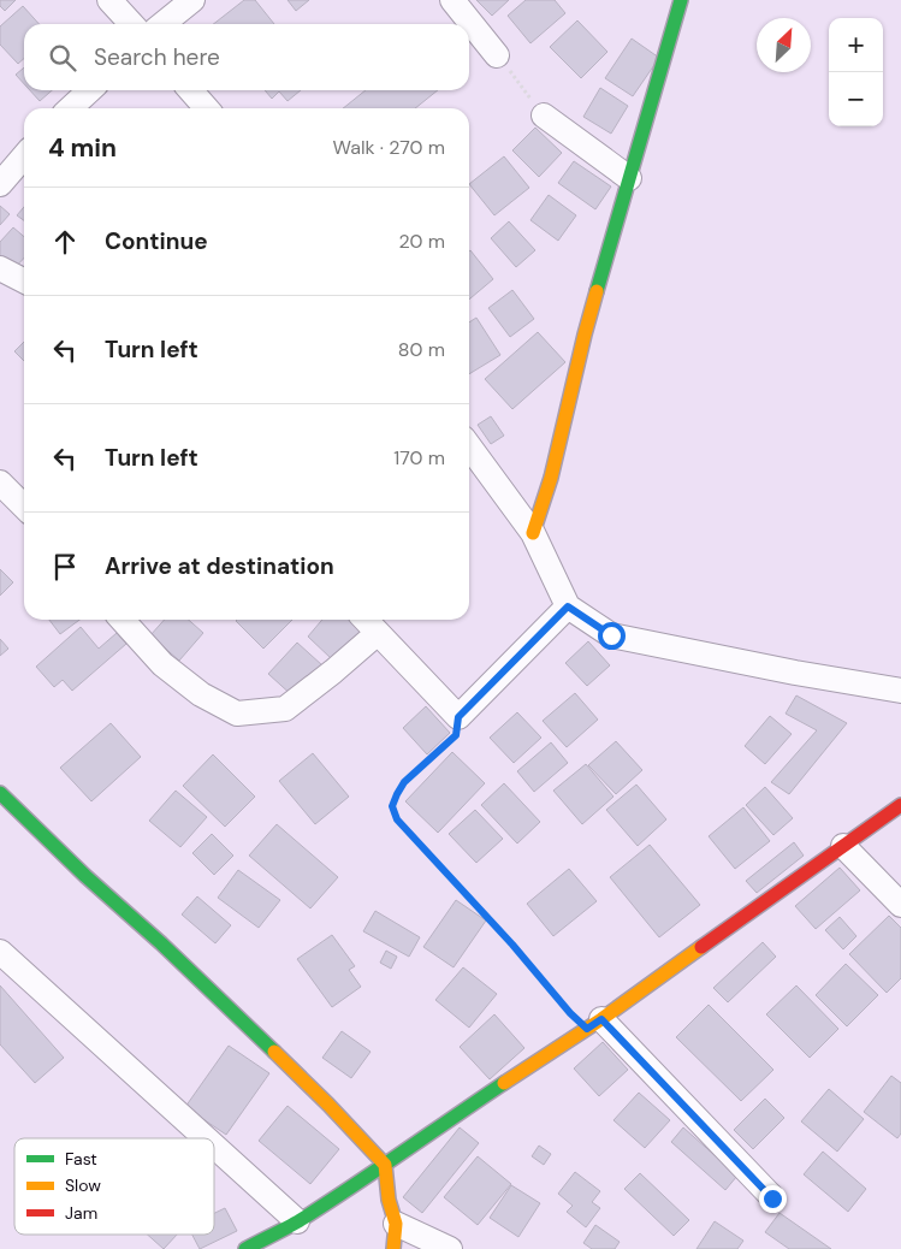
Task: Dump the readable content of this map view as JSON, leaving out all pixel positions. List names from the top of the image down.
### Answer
{
  "legend": ["Fast", "Slow", "Jam"],
  "north": "top right",
  "page": {
    "map_buttons": ["+", "−"],
    "search": "Search here",
    "heading": ["4 min", "Walk · 270 m"],
    "list": [
      ["Continue", "20 m"],
      ["Turn left", "80 m"],
      ["Turn left", "170 m"],
      "Arrive at destination"
    ]
  }
}
